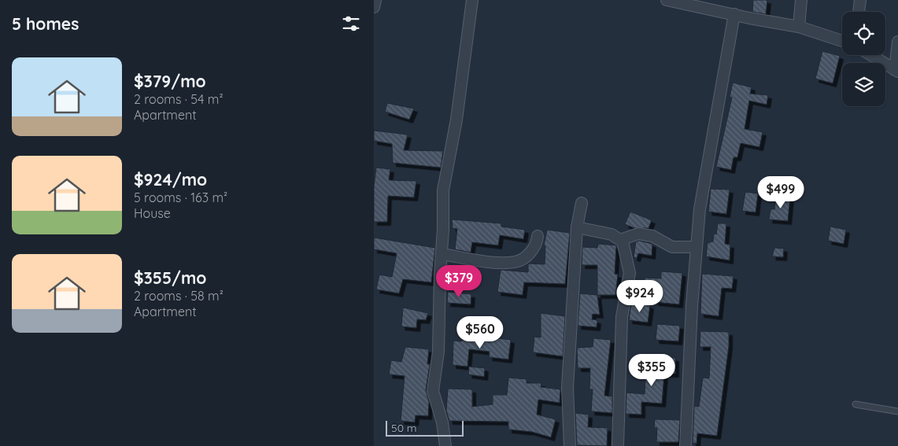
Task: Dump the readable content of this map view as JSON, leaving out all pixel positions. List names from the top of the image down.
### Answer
{
  "scale_bar": "50 m",
  "page": {
    "heading": "5 homes",
    "list": [
      {
        "name": "$379/mo",
        "note": "2 rooms · 54 m² · Apartment"
      },
      {
        "name": "$924/mo",
        "note": "5 rooms · 163 m² · House"
      },
      {
        "name": "$355/mo",
        "note": "2 rooms · 58 m² · Apartment"
      }
    ],
    "price": [
      "$499",
      "$379",
      "$924",
      "$560",
      "$355"
    ],
    "scale": "50 m"
  }
}
